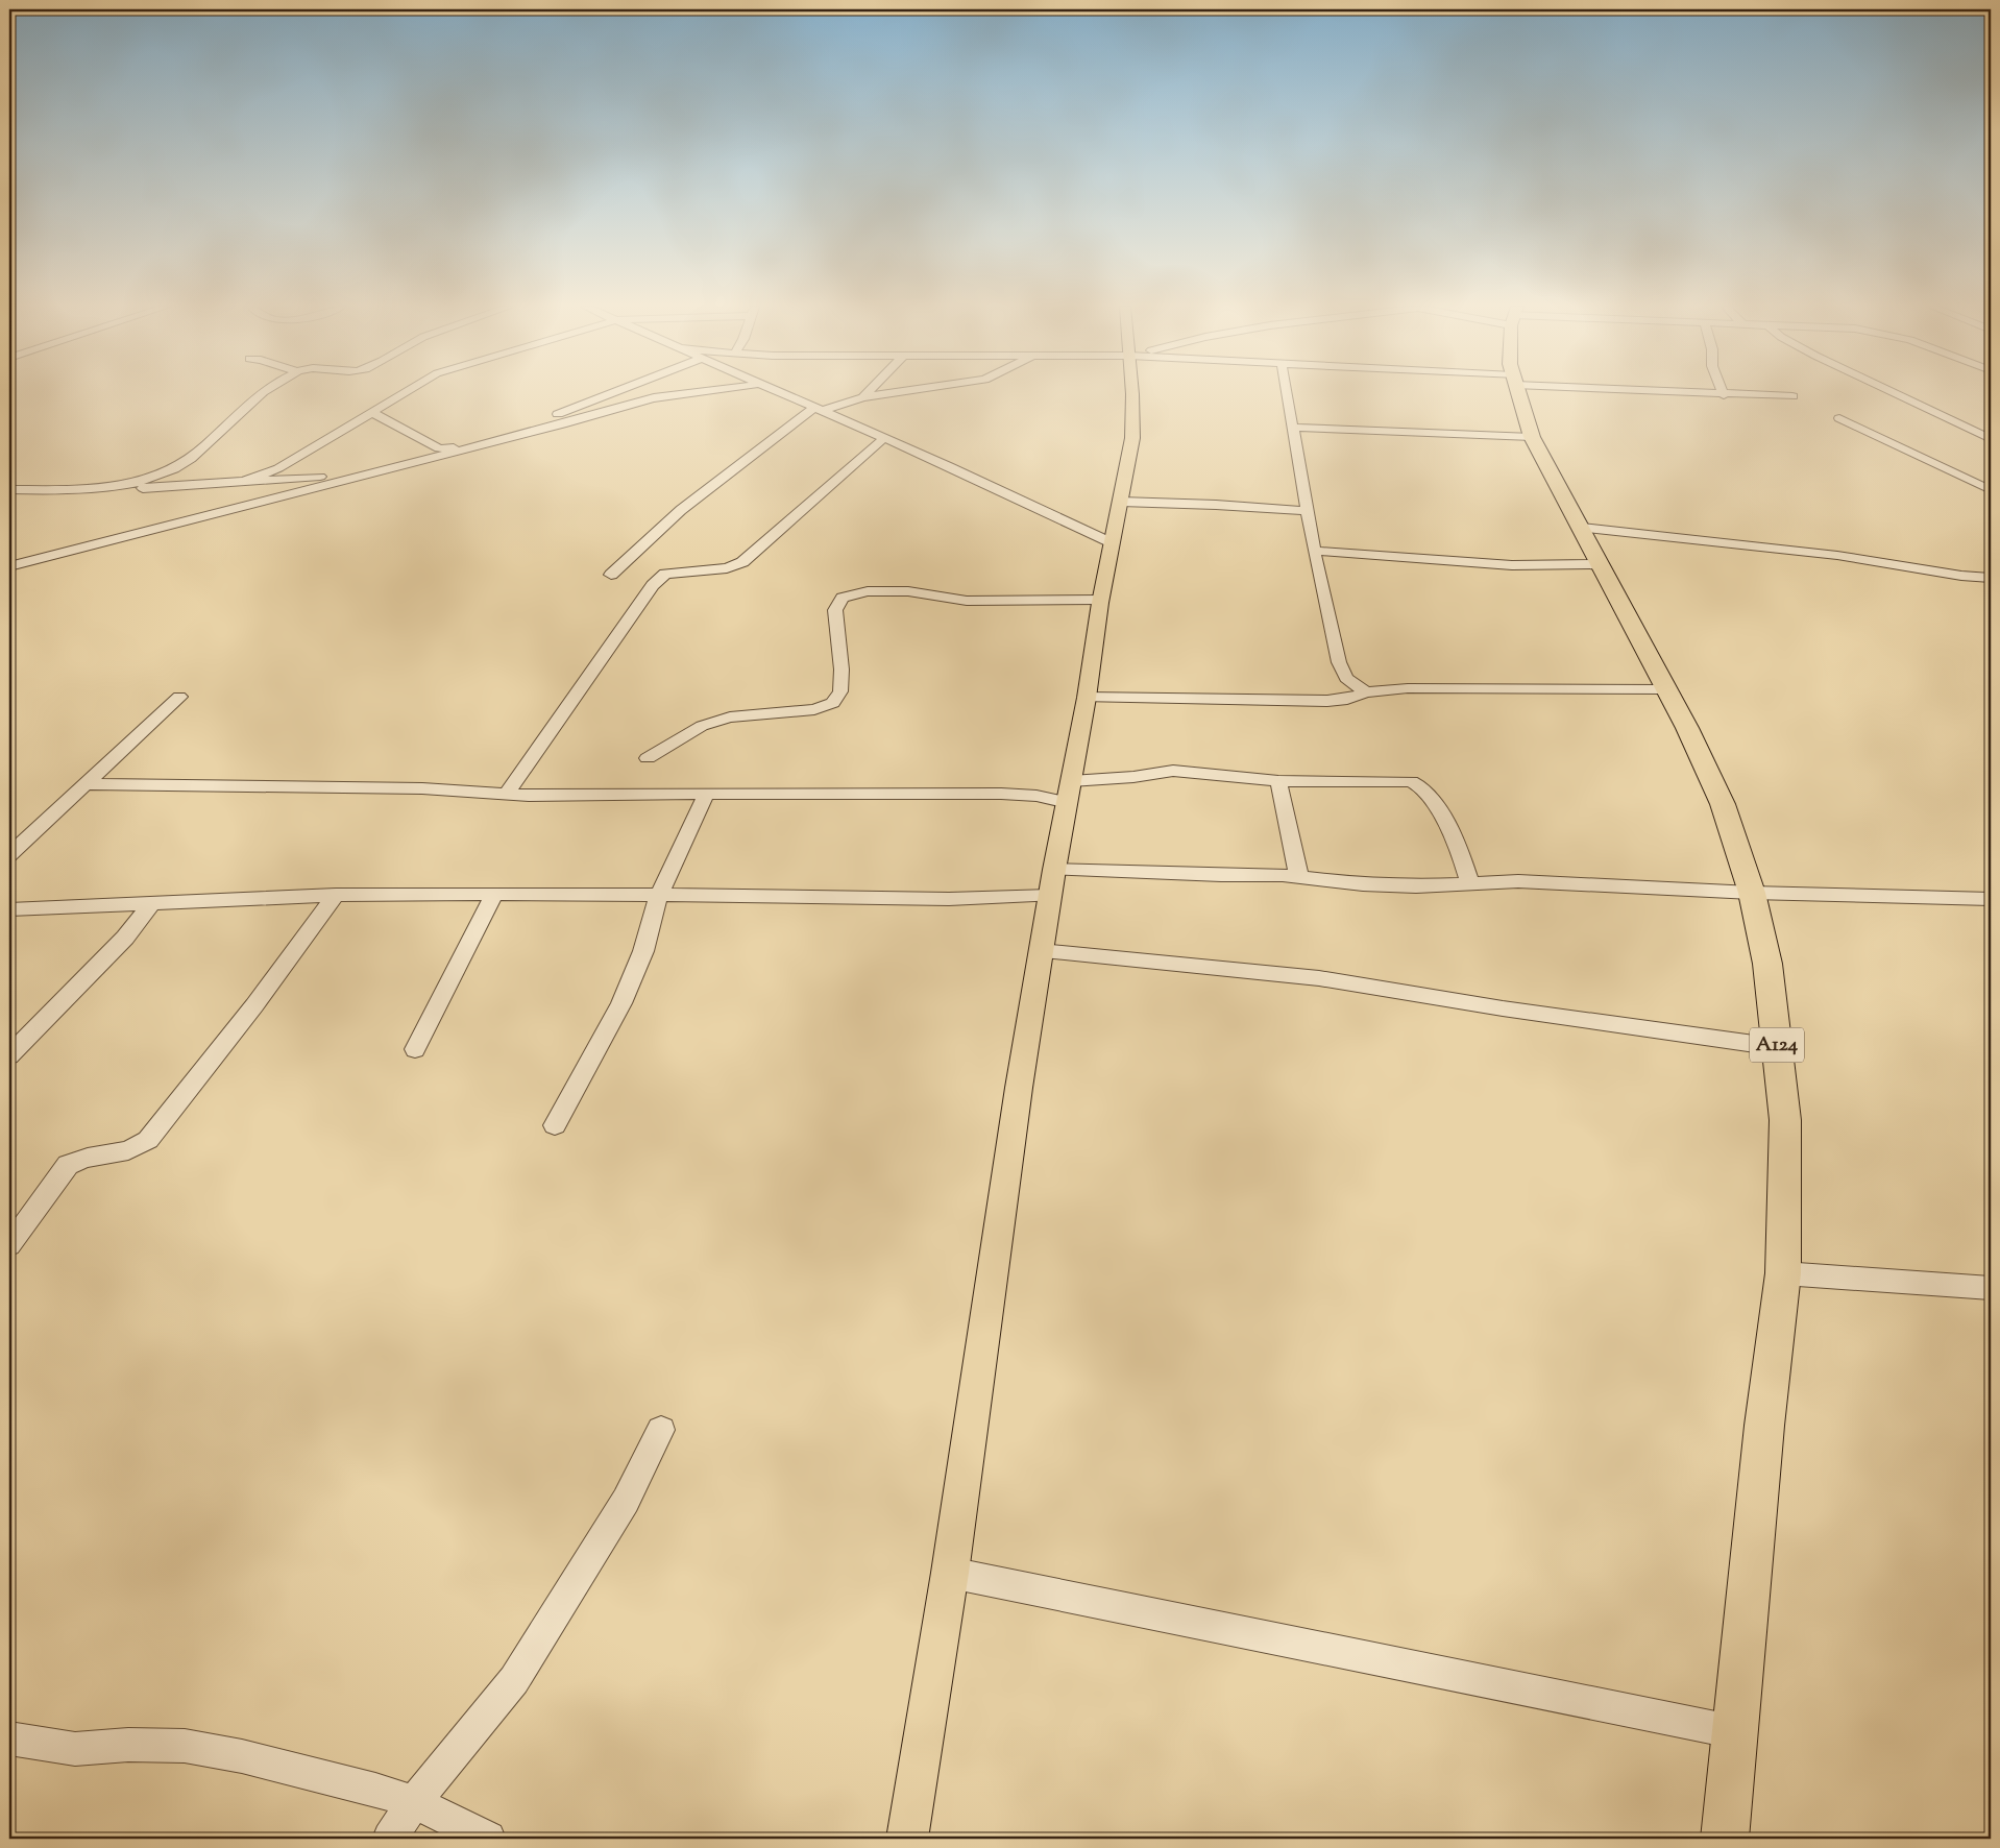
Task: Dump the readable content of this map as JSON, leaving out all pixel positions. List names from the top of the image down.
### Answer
{
  "streets": {
    "highway": ["A124"]
  }
}
